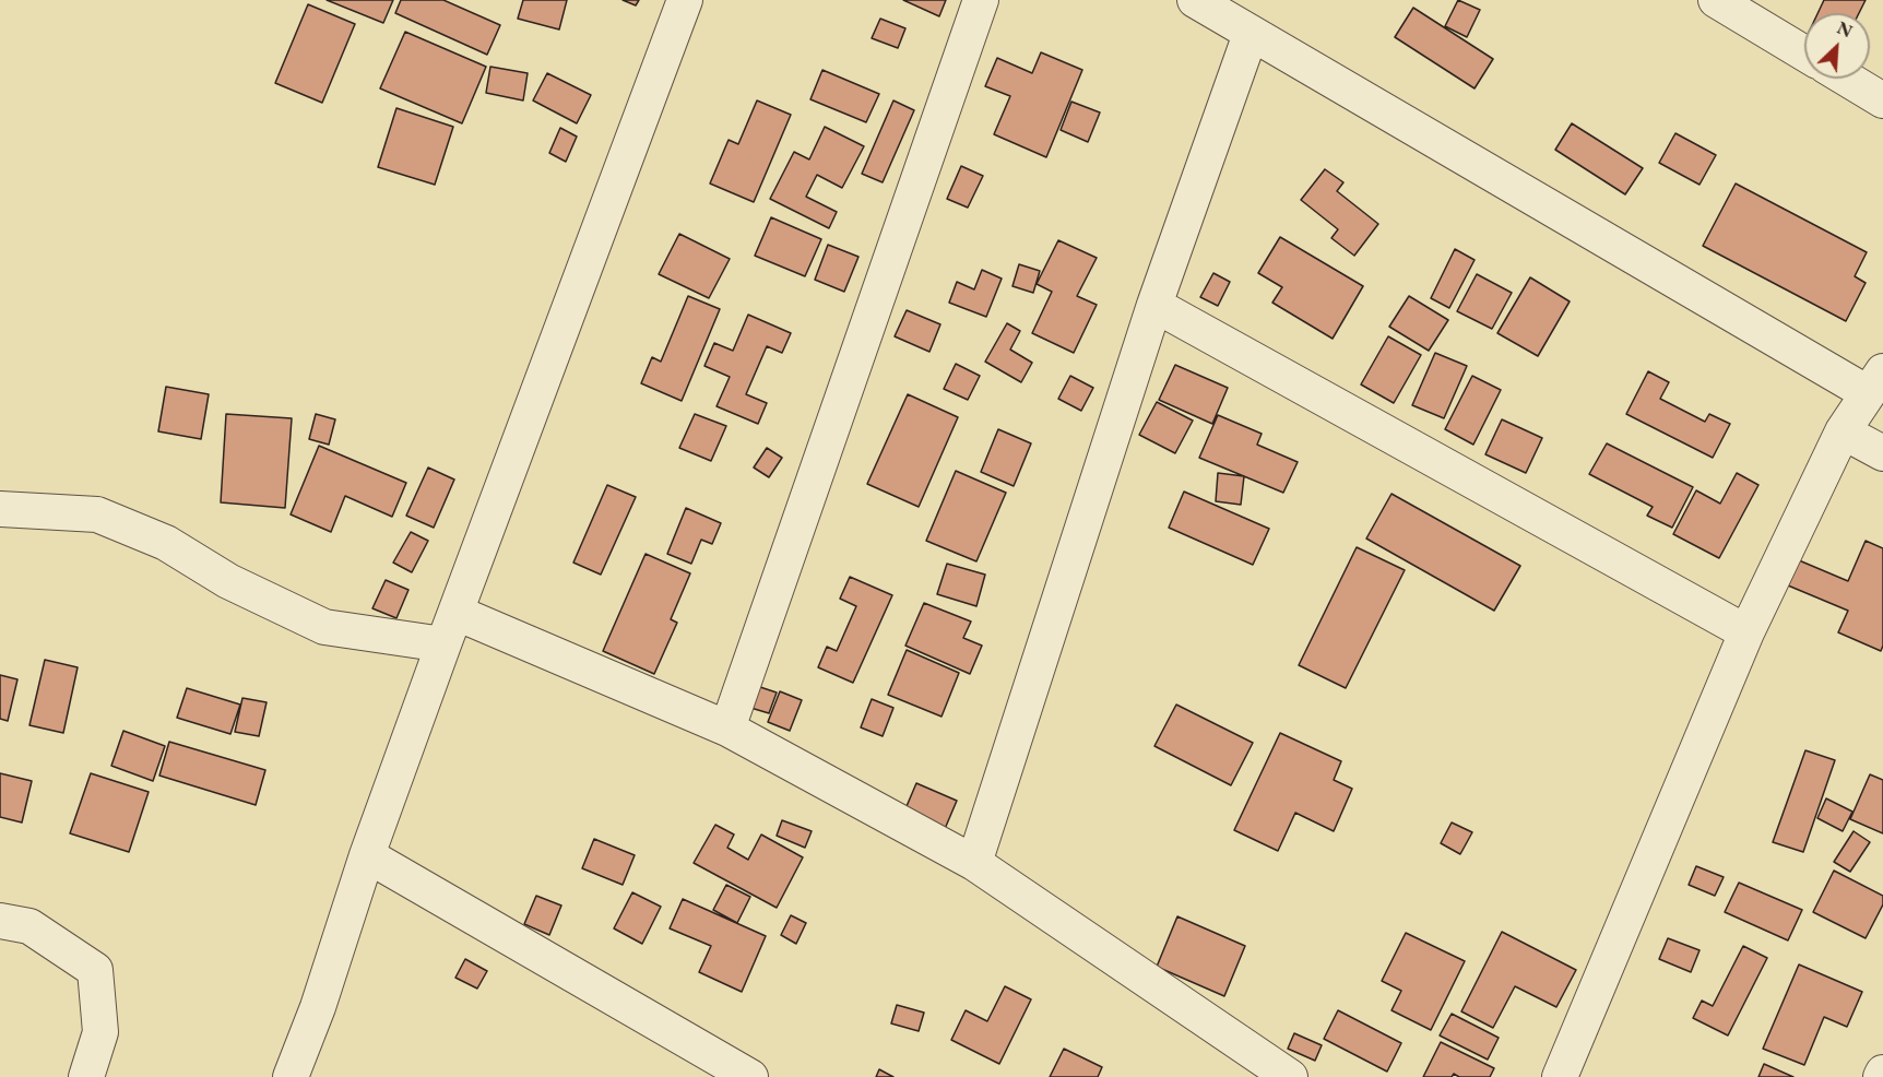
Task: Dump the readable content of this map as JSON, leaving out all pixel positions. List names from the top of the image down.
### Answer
{
  "north": "top right"
}
